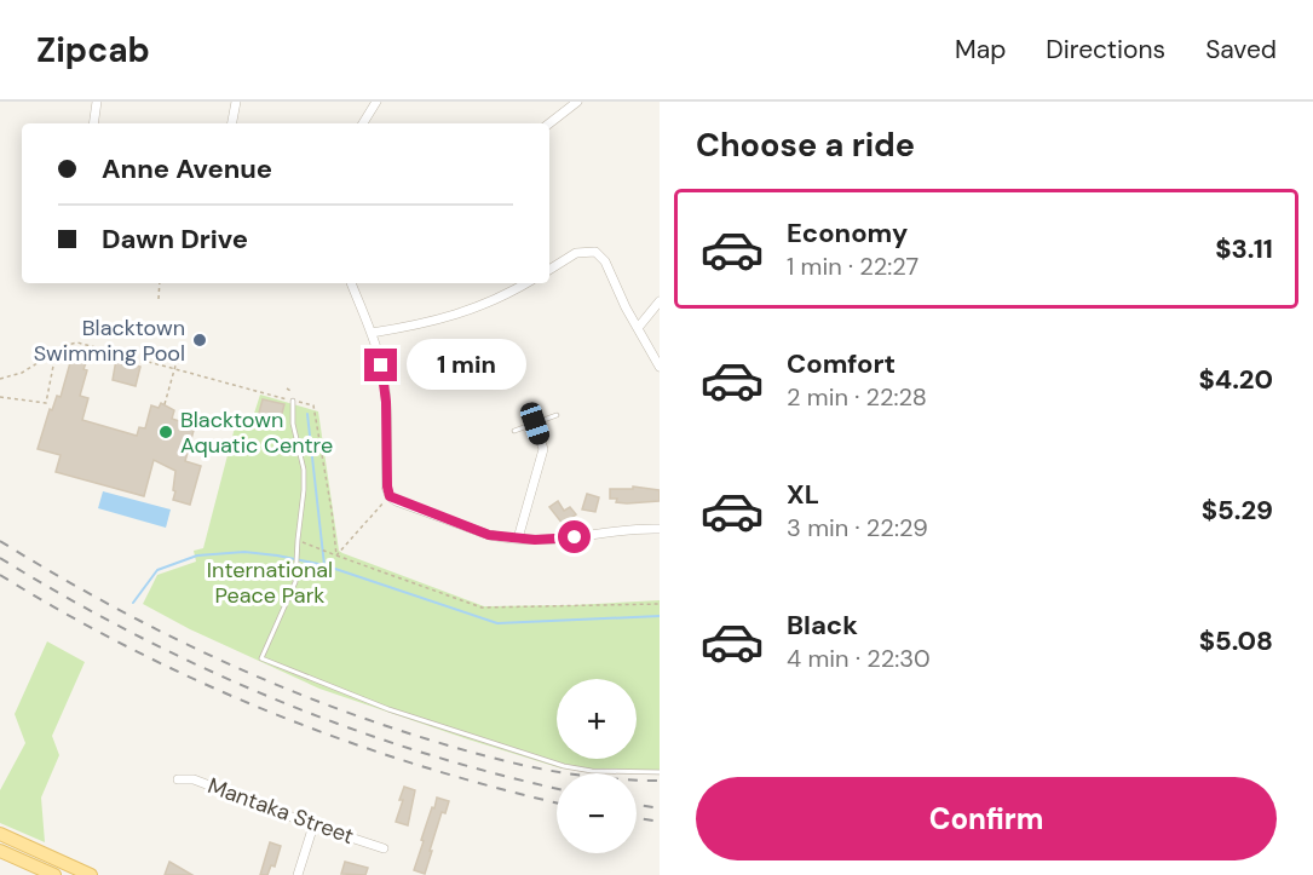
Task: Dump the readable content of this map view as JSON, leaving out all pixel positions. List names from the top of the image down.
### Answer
{
  "streets": {
    "street": ["Mantaka Street"]
  },
  "parks": ["International Peace Park"],
  "places": ["Blacktown Swimming Pool", "Blacktown Aquatic Centre"],
  "page": {
    "header": "Zipcab",
    "nav": ["Map", "Directions", "Saved"],
    "heading": "Choose a ride",
    "banner": ["Anne Avenue", "Dawn Drive"],
    "list": [
      {
        "name": "Economy",
        "note": "1 min · 22:27",
        "value": "$3.11"
      },
      {
        "name": "Comfort",
        "note": "2 min · 22:28",
        "value": "$4.20"
      },
      {
        "name": "XL",
        "note": "3 min · 22:29",
        "value": "$5.29"
      },
      {
        "name": "Black",
        "note": "4 min · 22:30",
        "value": "$5.08"
      }
    ],
    "bubble": "1 min",
    "map_buttons": ["+", "−"],
    "buttons": "Confirm"
  }
}
